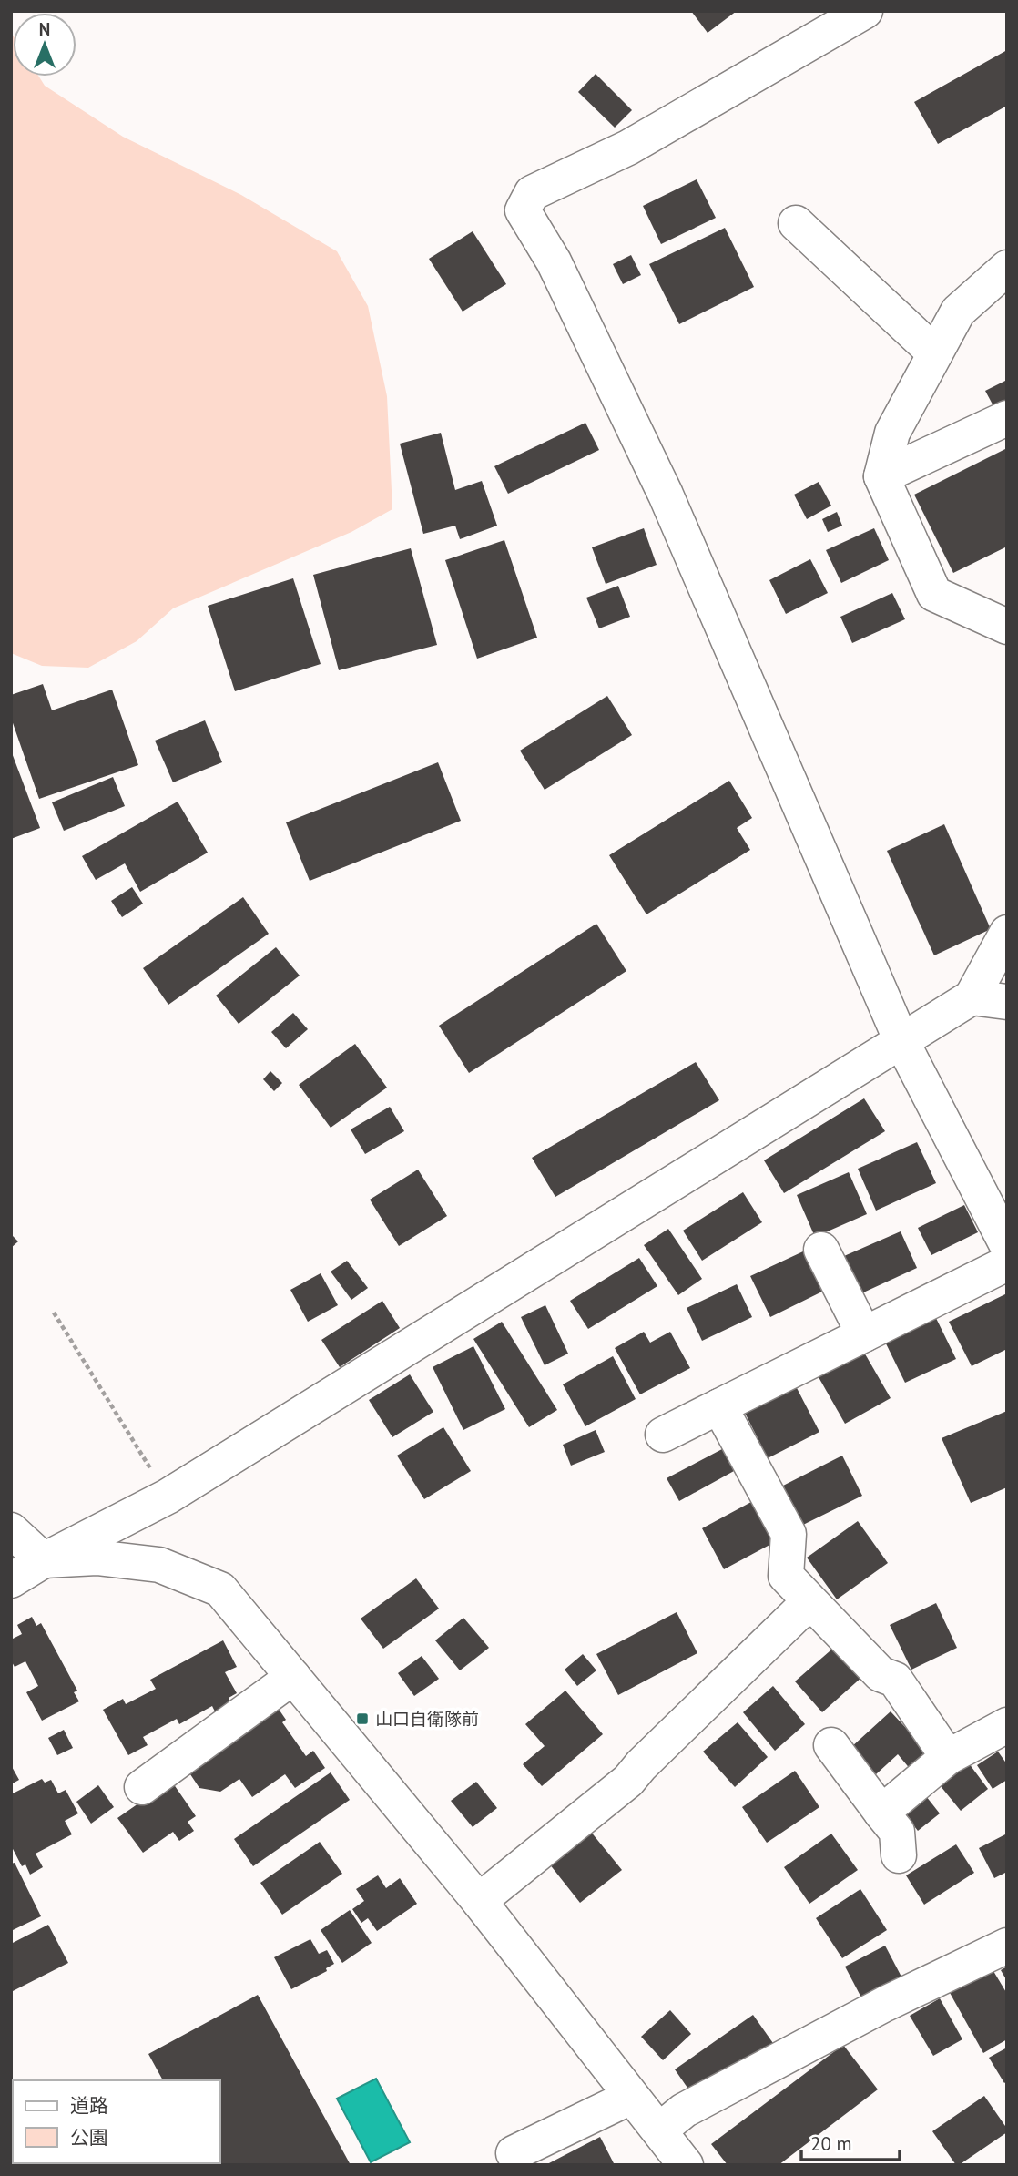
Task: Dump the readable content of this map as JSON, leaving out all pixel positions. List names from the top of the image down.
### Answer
{
  "places": {
    "transit": ["山口自衛隊前"]
  },
  "legend": ["道路", "公園"],
  "scale_bar": "20 m",
  "north": "top"
}
